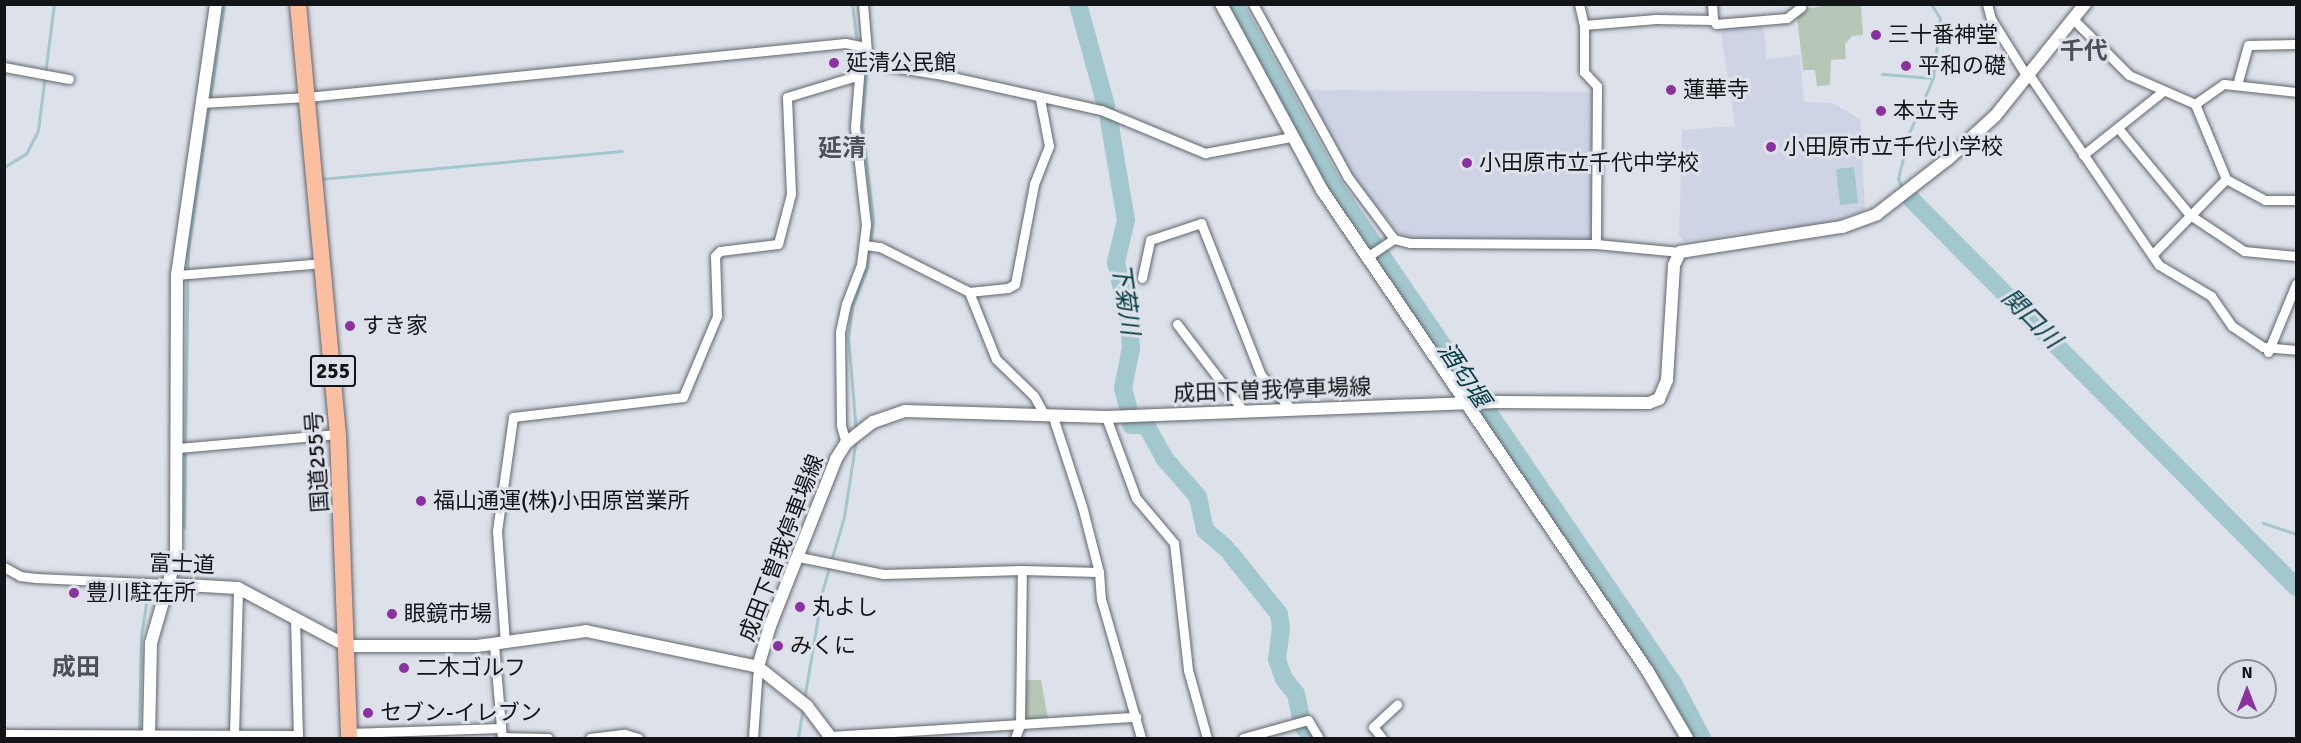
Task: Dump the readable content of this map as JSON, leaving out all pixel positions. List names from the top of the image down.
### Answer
{
  "streets": {
    "highway": ["255", "国道255号"],
    "main road": ["成田下曽我停車場線", "富士道"]
  },
  "crossings": [
    ["成田下曽我停車場線", "国道255号"],
    ["成田下曽我停車場線", "富士道"],
    ["国道255号", "富士道"]
  ],
  "districts": ["千代", "延清", "成田"],
  "water": ["下菊川", "関口川", "酒匂堰"],
  "places": [
    "三十番神堂",
    "延清公民館",
    "平和の礎",
    "蓮華寺",
    "本立寺",
    "小田原市立千代小学校",
    "小田原市立千代中学校",
    "すき家",
    "福山通運(株)小田原営業所",
    "豊川駐在所",
    "丸よし",
    "眼鏡市場",
    "みくに",
    "二木ゴルフ",
    "セブン-イレブン"
  ],
  "north": "top"
}
